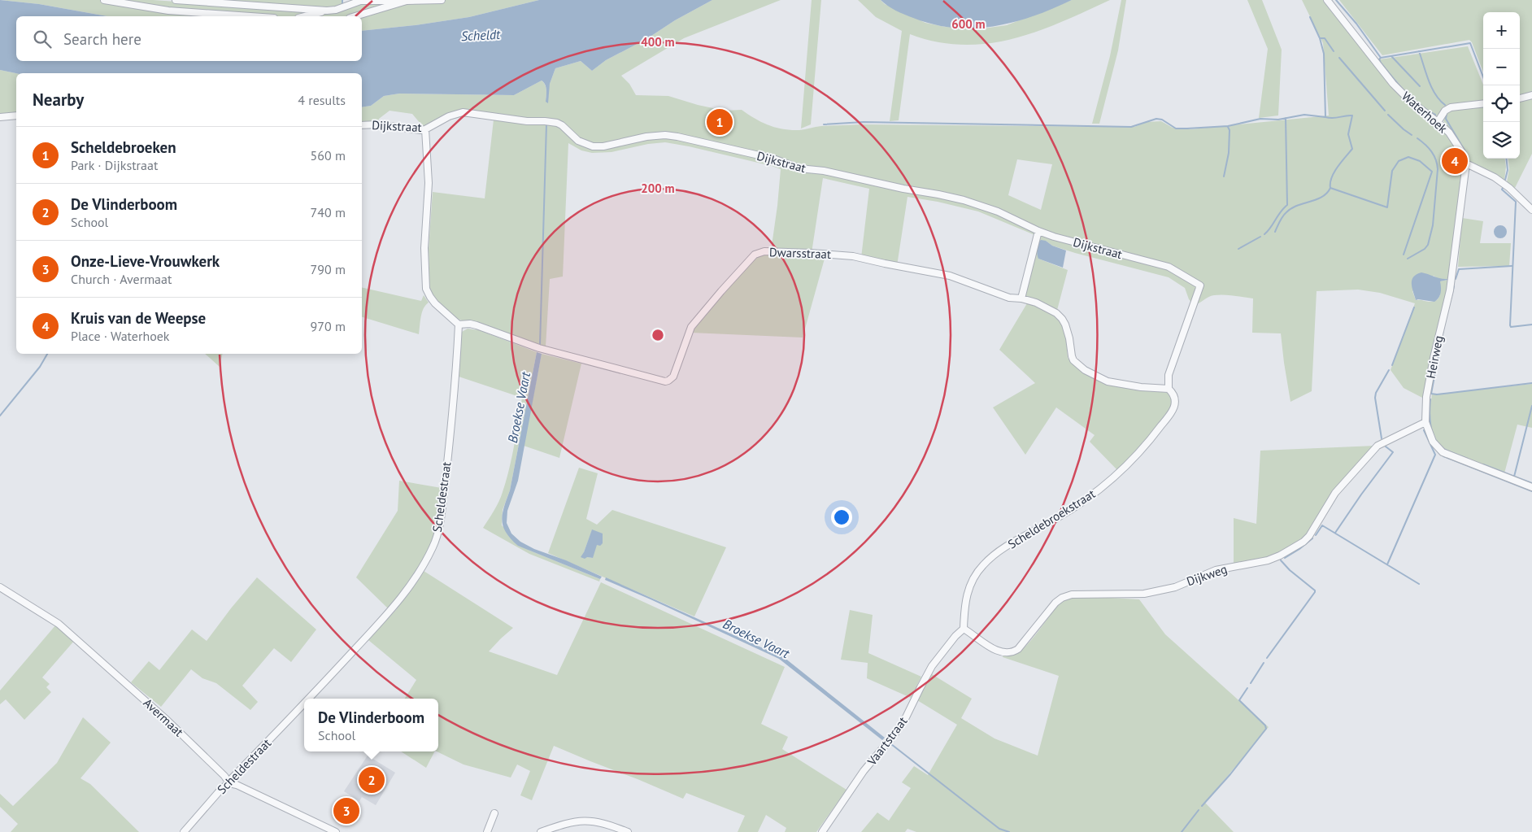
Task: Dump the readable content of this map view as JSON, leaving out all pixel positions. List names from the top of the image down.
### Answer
{
  "streets": {
    "street": [
      "Waterhoek",
      "Dijkstraat",
      "Dwarsstraat",
      "Heirweg",
      "Scheldestraat",
      "Scheldebroekstraat",
      "Dijkweg",
      "Avermaat",
      "Vaartstraat"
    ]
  },
  "crossings": [
    ["Waterhoek", "Heirweg"],
    ["Dijkstraat", "Scheldebroekstraat"],
    ["Dwarsstraat", "Scheldestraat"],
    ["Dwarsstraat", "Scheldebroekstraat"],
    ["Heirweg", "Dijkweg"],
    ["Scheldestraat", "Avermaat"],
    ["Scheldebroekstraat", "Dijkweg"],
    ["Scheldebroekstraat", "Vaartstraat"],
    ["Dijkweg", "Vaartstraat"]
  ],
  "water": ["Scheldt", "Broekse Vaart"],
  "page": {
    "map_buttons": ["+", "−"],
    "search": "Search here",
    "heading": ["Nearby", "4 results"],
    "pins": [
      "1",
      "4",
      "2",
      "3"
    ],
    "list": [
      {
        "mark": "1",
        "name": "Scheldebroeken",
        "note": "Park · Dijkstraat",
        "value": "560 m"
      },
      {
        "mark": "2",
        "name": "De Vlinderboom",
        "note": "School",
        "value": "740 m"
      },
      {
        "mark": "3",
        "name": "Onze-Lieve-Vrouwkerk",
        "note": "Church · Avermaat",
        "value": "790 m"
      },
      {
        "mark": "4",
        "name": "Kruis van de Weepse",
        "note": "Place · Waterhoek",
        "value": "970 m"
      }
    ],
    "popup": ["De Vlinderboom", "School"]
  },
  "rings": ["600 m", "400 m", "200 m"]
}
